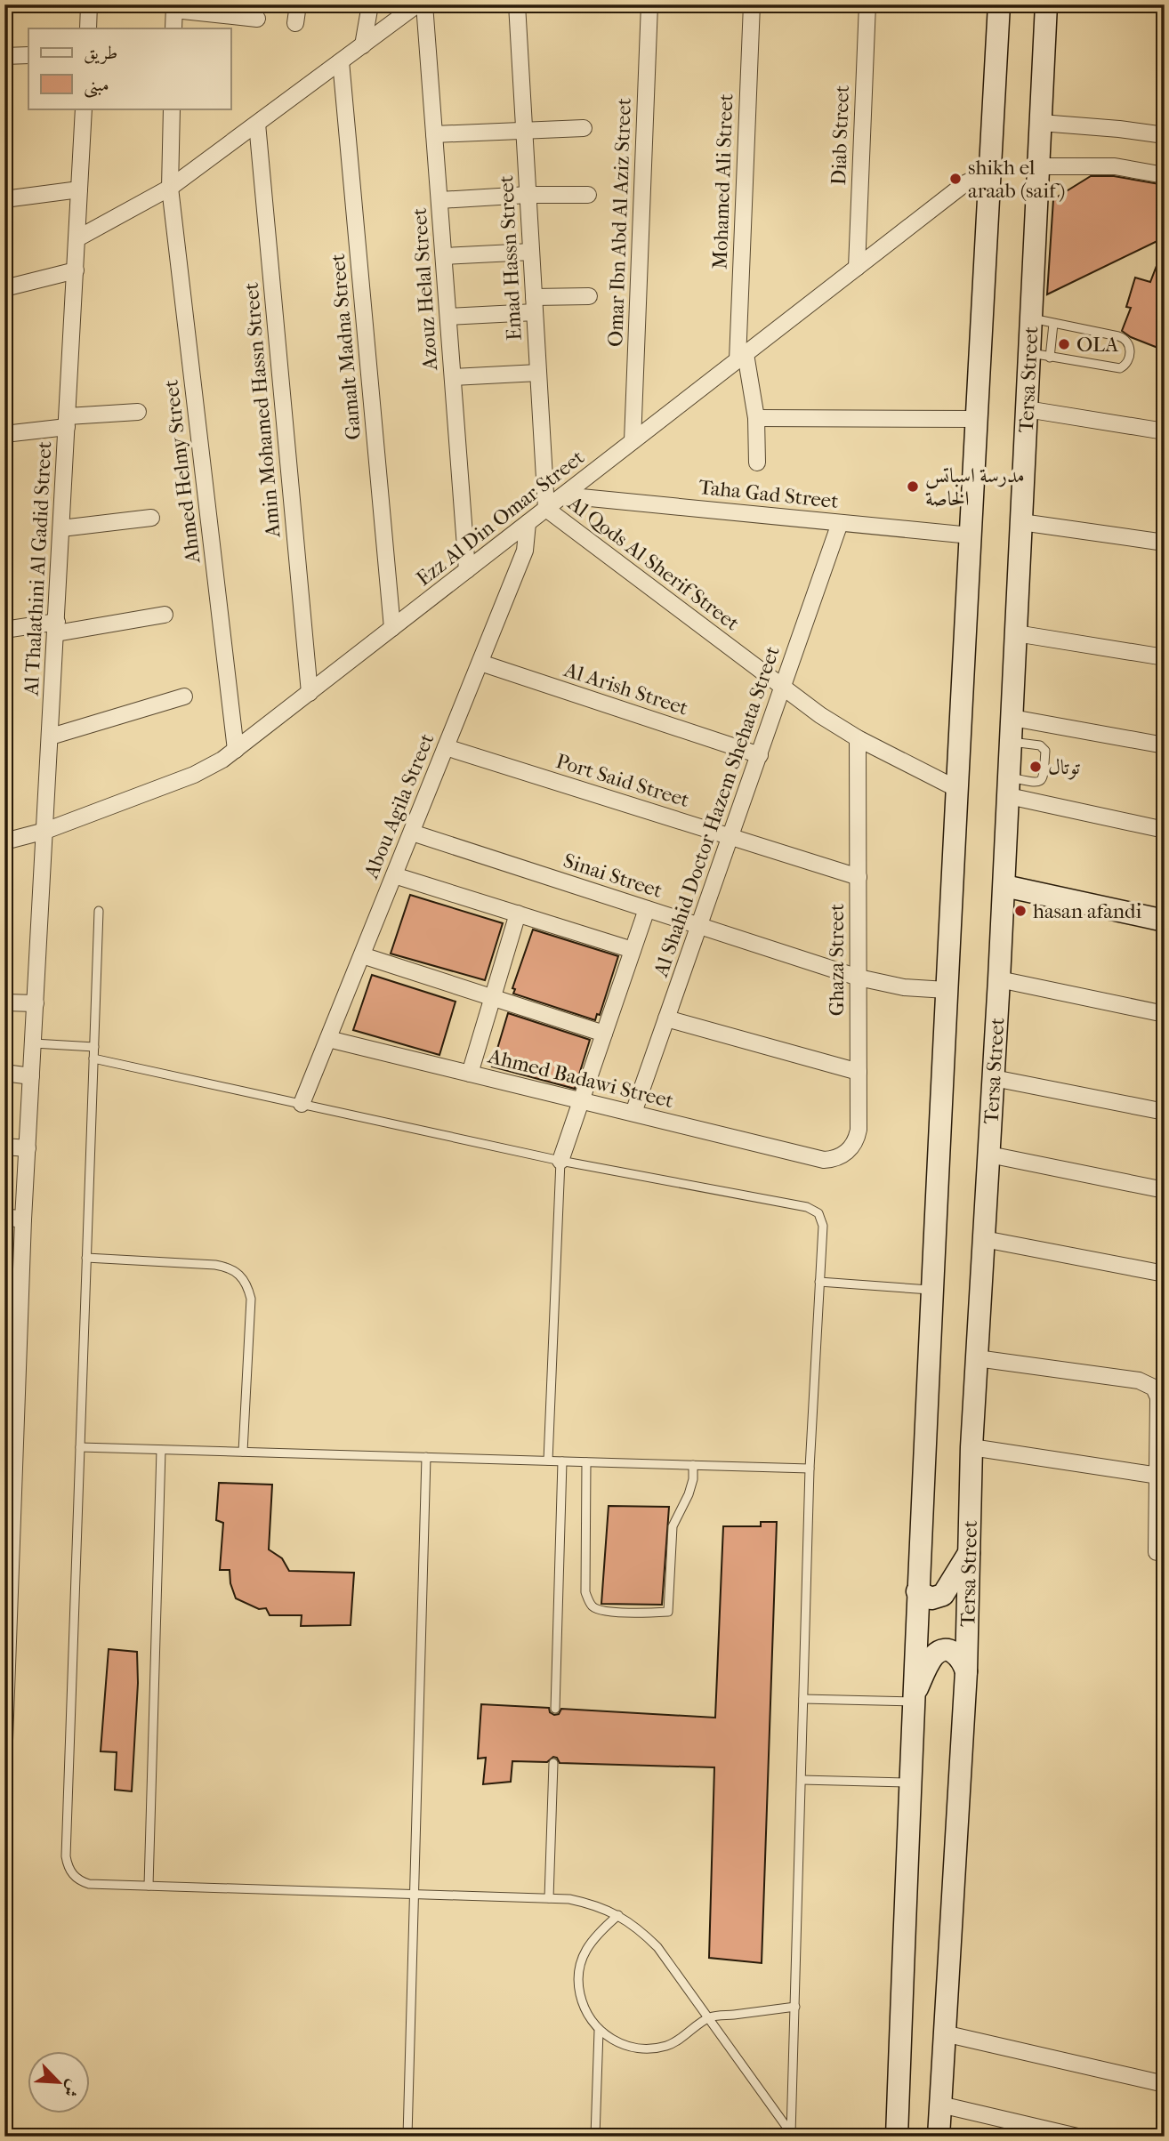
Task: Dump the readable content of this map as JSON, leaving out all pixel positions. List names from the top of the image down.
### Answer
{
  "streets": {
    "main road": ["Tersa Street"],
    "street": [
      "Diab Street",
      "Mohamed Ali Street",
      "Omar Ibn Abd Al Aziz Street",
      "Emad Hassn Street",
      "Azouz Helal Street",
      "Gamalt Madna Street",
      "Amin Mohamed Hassn Street",
      "Ahmed Helmy Street",
      "Taha Gad Street",
      "Ezz Al Din Omar Street",
      "Al Qods Al Sherif Street",
      "Al Thalathini Al Gadid Street",
      "Al Arish Street",
      "Port Said Street",
      "Abou Agila Street",
      "Al Shahid Doctor Hazem Shehata Street",
      "Sinai Street",
      "Ghaza Street",
      "Ahmed Badawi Street"
    ]
  },
  "crossings": [
    ["Diab Street", "Ezz Al Din Omar Street"],
    ["Mohamed Ali Street", "Ezz Al Din Omar Street"],
    ["Omar Ibn Abd Al Aziz Street", "Ezz Al Din Omar Street"],
    ["Emad Hassn Street", "Ezz Al Din Omar Street"],
    ["Emad Hassn Street", "Al Qods Al Sherif Street"],
    ["Azouz Helal Street", "Ezz Al Din Omar Street"],
    ["Gamalt Madna Street", "Ezz Al Din Omar Street"],
    ["Amin Mohamed Hassn Street", "Ezz Al Din Omar Street"],
    ["Ahmed Helmy Street", "Ezz Al Din Omar Street"],
    ["Taha Gad Street", "Ezz Al Din Omar Street"],
    ["Taha Gad Street", "Al Shahid Doctor Hazem Shehata Street"],
    ["Ezz Al Din Omar Street", "Al Qods Al Sherif Street"],
    ["Ezz Al Din Omar Street", "Al Thalathini Al Gadid Street"],
    ["Ezz Al Din Omar Street", "Abou Agila Street"],
    ["Al Qods Al Sherif Street", "Al Shahid Doctor Hazem Shehata Street"],
    ["Al Qods Al Sherif Street", "Ghaza Street"],
    ["Al Arish Street", "Abou Agila Street"],
    ["Al Arish Street", "Al Shahid Doctor Hazem Shehata Street"],
    ["Port Said Street", "Abou Agila Street"],
    ["Port Said Street", "Al Shahid Doctor Hazem Shehata Street"],
    ["Port Said Street", "Ghaza Street"],
    ["Abou Agila Street", "Sinai Street"],
    ["Abou Agila Street", "Ahmed Badawi Street"],
    ["Al Shahid Doctor Hazem Shehata Street", "Sinai Street"],
    ["Al Shahid Doctor Hazem Shehata Street", "Ahmed Badawi Street"],
    ["Sinai Street", "Ghaza Street"],
    ["Ghaza Street", "Ahmed Badawi Street"]
  ],
  "places": [
    "shikh el araab (saif)",
    "OLA",
    "مدرسة اسباتس الخاصة",
    "توتال",
    "hasan afandi"
  ],
  "legend": ["طريق", "مبنى"],
  "north": "bottom right"
}
